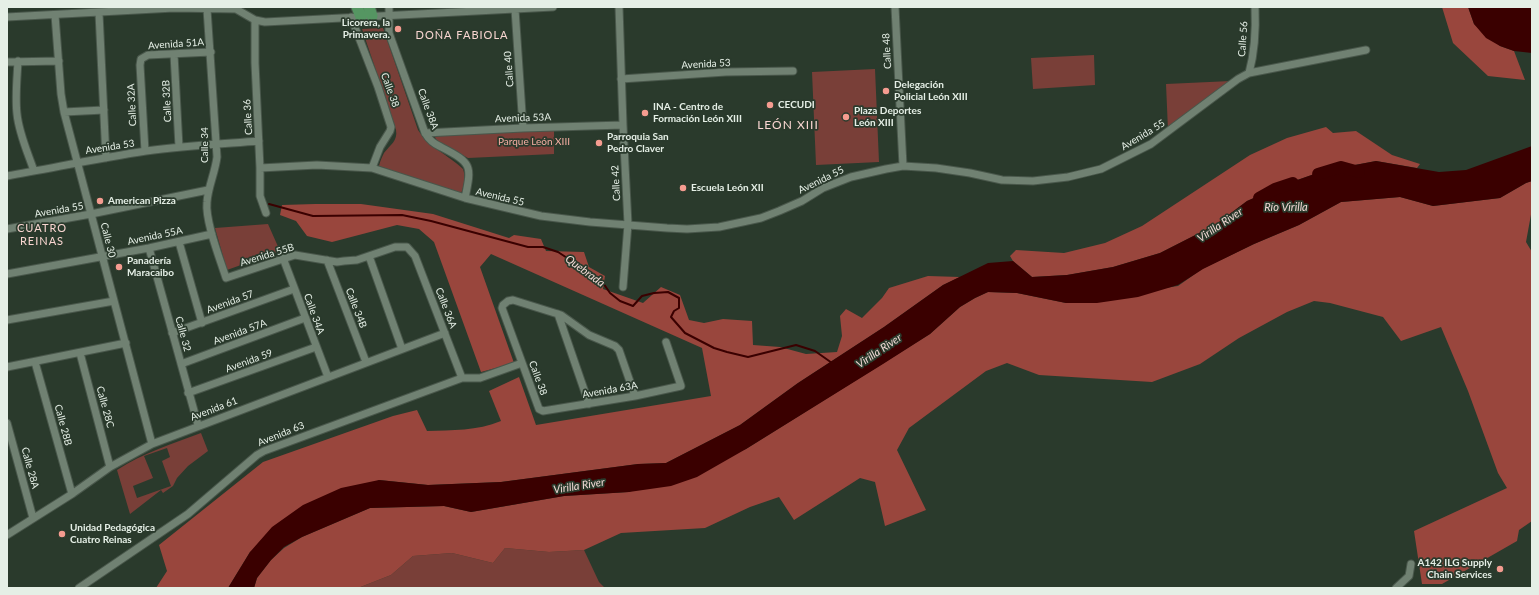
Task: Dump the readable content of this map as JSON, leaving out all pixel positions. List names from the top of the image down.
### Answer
{
  "streets": {
    "street": [
      "Calle 56",
      "Avenida 51A",
      "Calle 48",
      "Avenida 53",
      "Calle 40",
      "Calle 38",
      "Calle 32B",
      "Calle 32A",
      "Calle 38A",
      "Calle 36",
      "Avenida 53A",
      "Avenida 55",
      "Calle 34",
      "Calle 42",
      "Avenida 55A",
      "Calle 30",
      "Avenida 55B",
      "Avenida 57",
      "Calle 34B",
      "Calle 36A",
      "Calle 34A",
      "Avenida 57A",
      "Calle 32",
      "Avenida 59",
      "Avenida 63A",
      "Calle 28C",
      "Avenida 61",
      "Calle 28B",
      "Avenida 63",
      "Calle 28A"
    ]
  },
  "crossings": [
    ["Calle 56", "Avenida 55"],
    ["Avenida 51A", "Calle 32B"],
    ["Avenida 51A", "Calle 32A"],
    ["Avenida 51A", "Calle 34"],
    ["Calle 48", "Avenida 55"],
    ["Avenida 53", "Calle 32B"],
    ["Avenida 53", "Calle 32A"],
    ["Avenida 53", "Calle 36"],
    ["Avenida 53", "Calle 34"],
    ["Avenida 53", "Calle 42"],
    ["Avenida 53", "Calle 30"],
    ["Calle 40", "Avenida 53A"],
    ["Calle 38", "Avenida 55"],
    ["Calle 38", "Avenida 63A"],
    ["Calle 38", "Avenida 63"],
    ["Calle 38A", "Avenida 53A"],
    ["Calle 38A", "Avenida 55"],
    ["Calle 36", "Avenida 55"],
    ["Avenida 53A", "Calle 42"],
    ["Avenida 55", "Calle 34"],
    ["Avenida 55", "Calle 42"],
    ["Avenida 55", "Calle 30"],
    ["Calle 34", "Avenida 55A"],
    ["Calle 34", "Avenida 55B"],
    ["Avenida 55A", "Calle 30"],
    ["Avenida 55A", "Calle 32"],
    ["Calle 30", "Avenida 61"],
    ["Avenida 55B", "Calle 34B"],
    ["Avenida 55B", "Calle 36A"],
    ["Avenida 55B", "Calle 34A"],
    ["Avenida 57", "Calle 34A"],
    ["Avenida 57", "Calle 32"],
    ["Calle 34B", "Avenida 61"],
    ["Calle 36A", "Avenida 61"],
    ["Calle 36A", "Avenida 63"],
    ["Calle 34A", "Avenida 57A"],
    ["Calle 34A", "Avenida 59"],
    ["Calle 34A", "Avenida 61"],
    ["Avenida 57A", "Calle 32"],
    ["Calle 32", "Avenida 59"],
    ["Calle 32", "Avenida 61"],
    ["Calle 28C", "Avenida 61"],
    ["Avenida 61", "Calle 28B"],
    ["Avenida 61", "Calle 28A"]
  ],
  "districts": ["DOÑA FABIOLA", "LEÓN XIII", "CUATRO REINAS"],
  "water": ["Río Virilla", "Virilla River", "Quebrada"],
  "parks": ["Parque León XIII"],
  "places": [
    "Licorera, la Primavera.",
    "Delegación Policial León XIII",
    "CECUDI",
    "INA - Centro de Formación León XIII",
    "Plaza Deportes León XIII",
    "Parroquia San Pedro Claver",
    "Escuela León XII",
    "American Pizza",
    "Panadería Maracaibo",
    "Unidad Pedagógica Cuatro Reinas",
    "A142 ILG Supply Chain Services"
  ]
}
